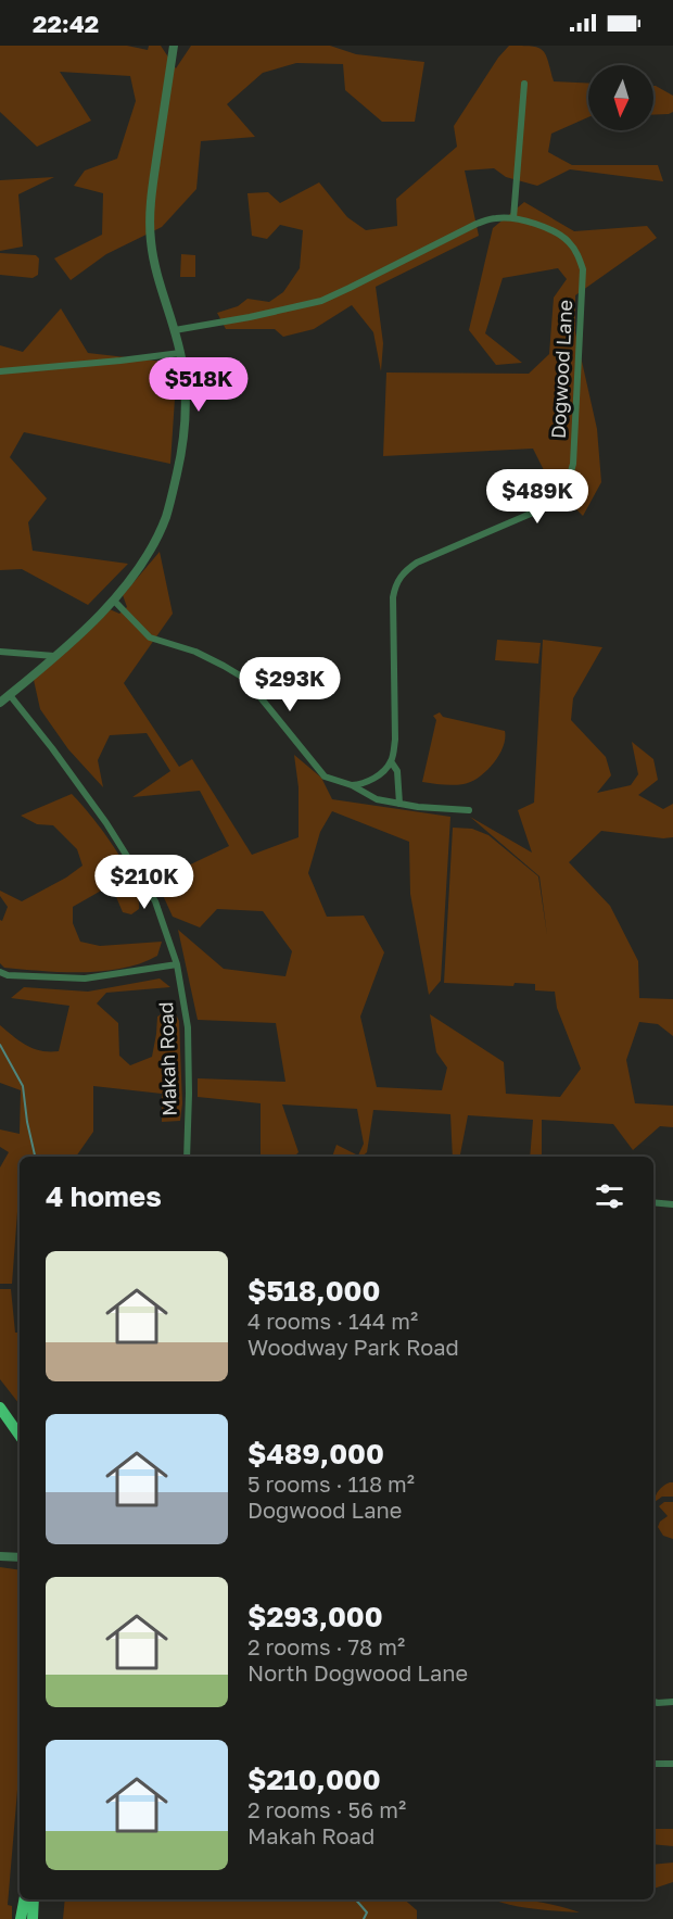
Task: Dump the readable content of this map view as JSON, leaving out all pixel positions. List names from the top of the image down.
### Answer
{
  "streets": {
    "street": ["Dogwood Lane", "Makah Road"]
  },
  "north": "bottom",
  "page": {
    "status": "22:42",
    "price": [
      "$518K",
      "$489K",
      "$293K",
      "$210K"
    ],
    "heading": "4 homes",
    "list": [
      {
        "name": "$518,000",
        "note": "4 rooms · 144 m² · Woodway Park Road"
      },
      {
        "name": "$489,000",
        "note": "5 rooms · 118 m² · Dogwood Lane"
      },
      {
        "name": "$293,000",
        "note": "2 rooms · 78 m² · North Dogwood Lane"
      },
      {
        "name": "$210,000",
        "note": "2 rooms · 56 m² · Makah Road"
      }
    ]
  }
}
